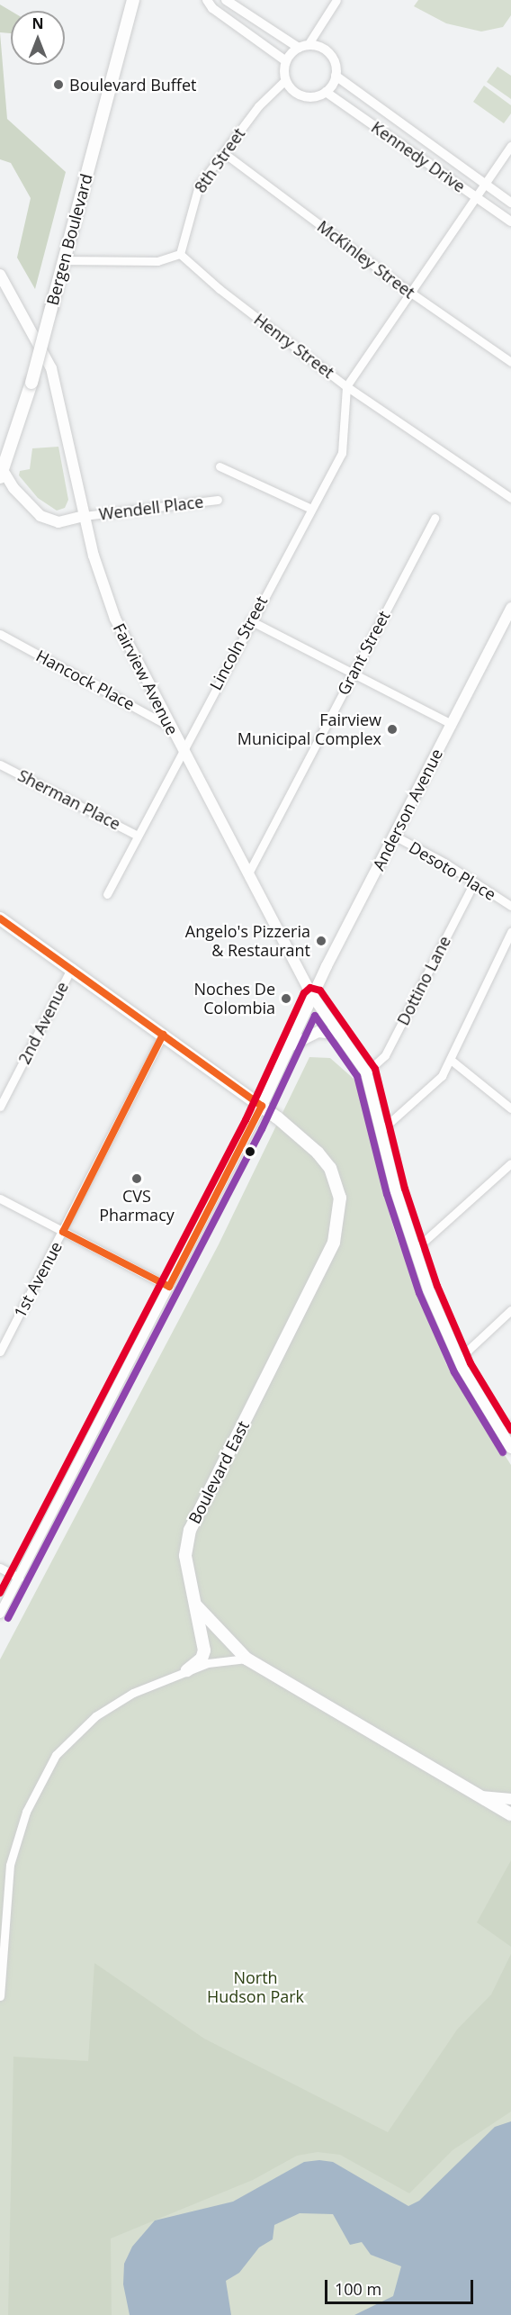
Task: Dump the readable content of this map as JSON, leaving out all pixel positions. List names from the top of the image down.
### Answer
{
  "streets": {
    "main road": [
      "Bergen Boulevard",
      "Fairview Avenue",
      "Anderson Avenue",
      "Boulevard East"
    ],
    "street": [
      "Kennedy Drive",
      "8th Street",
      "McKinley Street",
      "Henry Street",
      "Wendell Place",
      "Lincoln Street",
      "Grant Street",
      "Hancock Place",
      "Sherman Place",
      "Desoto Place",
      "Dottino Lane",
      "2nd Avenue",
      "1st Avenue"
    ]
  },
  "crossings": [
    ["Kennedy Drive", "8th Street"],
    ["8th Street", "McKinley Street"],
    ["8th Street", "Henry Street"],
    ["Henry Street", "Lincoln Street"],
    ["Wendell Place", "Fairview Avenue"],
    ["Lincoln Street", "Fairview Avenue"],
    ["Lincoln Street", "Sherman Place"],
    ["Grant Street", "Fairview Avenue"],
    ["Fairview Avenue", "Hancock Place"],
    ["Fairview Avenue", "Anderson Avenue"],
    ["Fairview Avenue", "Dottino Lane"],
    ["Anderson Avenue", "Desoto Place"],
    ["Anderson Avenue", "Boulevard East"],
    ["Desoto Place", "Dottino Lane"],
    ["2nd Avenue", "Boulevard East"],
    ["1st Avenue", "Boulevard East"]
  ],
  "parks": ["North Hudson Park"],
  "places": [
    "Boulevard Buffet",
    "Fairview Municipal Complex",
    "Angelo's Pizzeria & Restaurant",
    "Noches De Colombia",
    "CVS Pharmacy"
  ],
  "scale_bar": "100 m",
  "north": "top"
}
